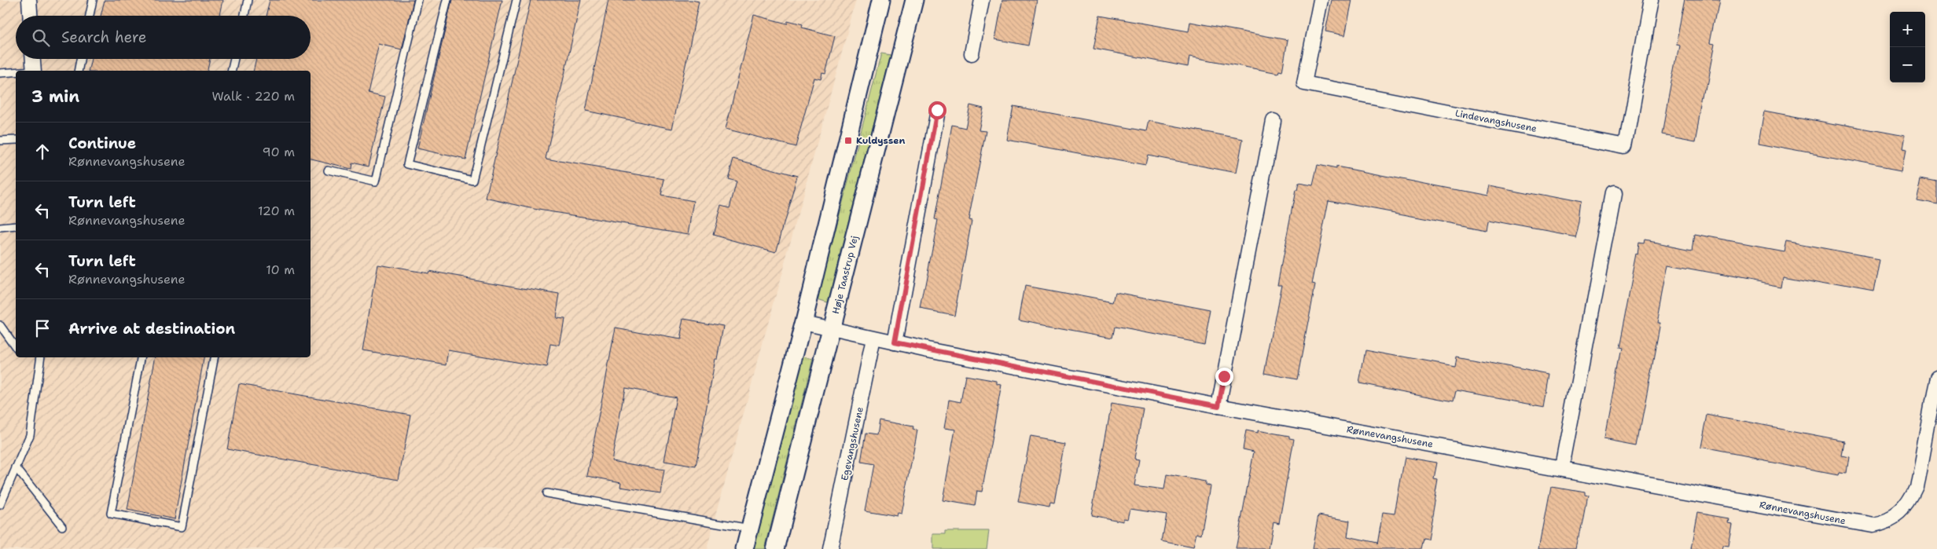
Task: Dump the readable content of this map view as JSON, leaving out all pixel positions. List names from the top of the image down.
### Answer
{
  "streets": {
    "street": [
      "Lindevangshusene",
      "Høje Taastrup Vej",
      "Rønnevangshusene",
      "Egevangshusene"
    ]
  },
  "crossings": [
    ["Høje Taastrup Vej", "Rønnevangshusene"],
    ["Rønnevangshusene", "Egevangshusene"]
  ],
  "places": {
    "transit": ["Kuldyssen"]
  },
  "page": {
    "map_buttons": ["+", "−"],
    "search": "Search here",
    "heading": ["3 min", "Walk · 220 m"],
    "list": [
      ["Continue", "Rønnevangshusene", "90 m"],
      ["Turn left", "Rønnevangshusene", "120 m"],
      ["Turn left", "Rønnevangshusene", "10 m"],
      "Arrive at destination"
    ]
  }
}
